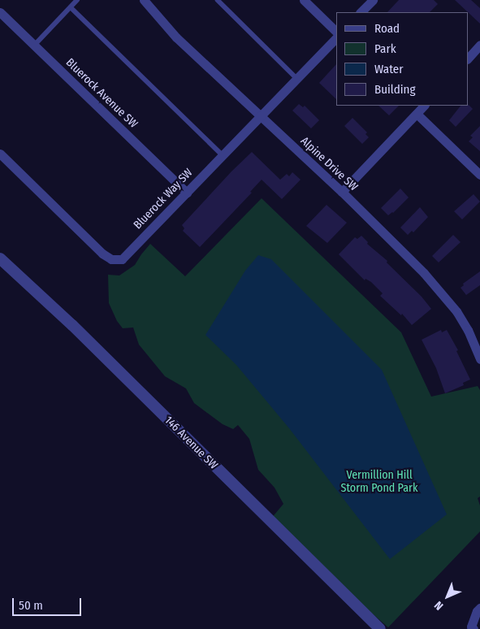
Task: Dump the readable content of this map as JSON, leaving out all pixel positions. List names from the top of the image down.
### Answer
{
  "streets": {
    "street": [
      "Bluerock Avenue SW",
      "Alpine Drive SW",
      "Bluerock Way SW",
      "146 Avenue SW"
    ]
  },
  "crossings": [
    ["Bluerock Avenue SW", "Bluerock Way SW"],
    ["Alpine Drive SW", "Bluerock Way SW"]
  ],
  "parks": ["Vermillion Hill Storm Pond Park"],
  "legend": [
    "Road",
    "Park",
    "Water",
    "Building"
  ],
  "scale_bar": "50 m",
  "north": "bottom left"
}
